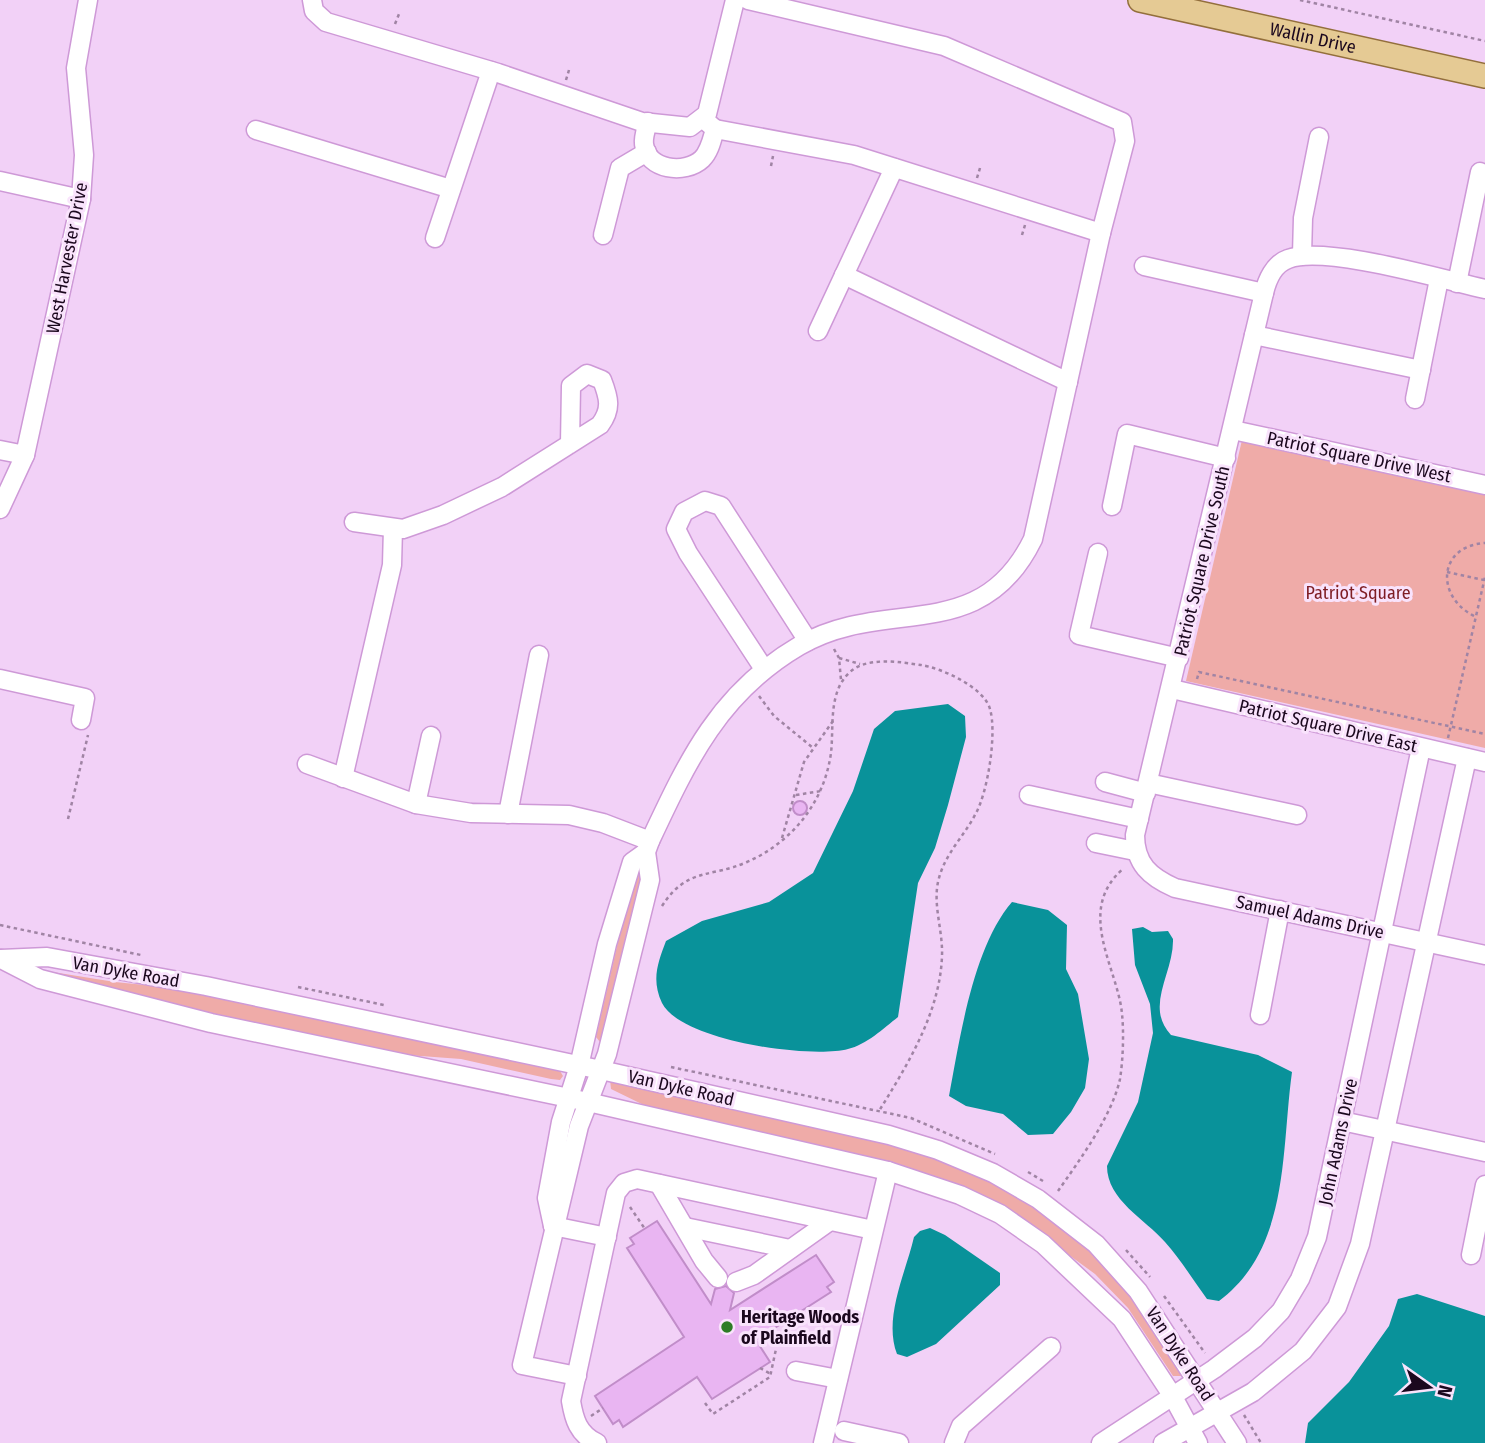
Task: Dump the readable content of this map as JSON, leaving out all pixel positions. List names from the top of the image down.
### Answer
{
  "streets": {
    "main road": ["Wallin Drive"],
    "street": [
      "West Harvester Drive",
      "Patriot Square Drive West",
      "Patriot Square Drive South",
      "Patriot Square Drive East",
      "Samuel Adams Drive",
      "Van Dyke Road",
      "John Adams Drive"
    ]
  },
  "crossings": [
    ["Patriot Square Drive West", "Patriot Square Drive South"],
    ["Patriot Square Drive South", "Patriot Square Drive East"],
    ["Patriot Square Drive South", "Samuel Adams Drive"],
    ["Patriot Square Drive East", "John Adams Drive"],
    ["Samuel Adams Drive", "John Adams Drive"],
    ["Van Dyke Road", "John Adams Drive"]
  ],
  "parks": ["Patriot Square"],
  "places": ["Heritage Woods of Plainfield"],
  "north": "right"
}
